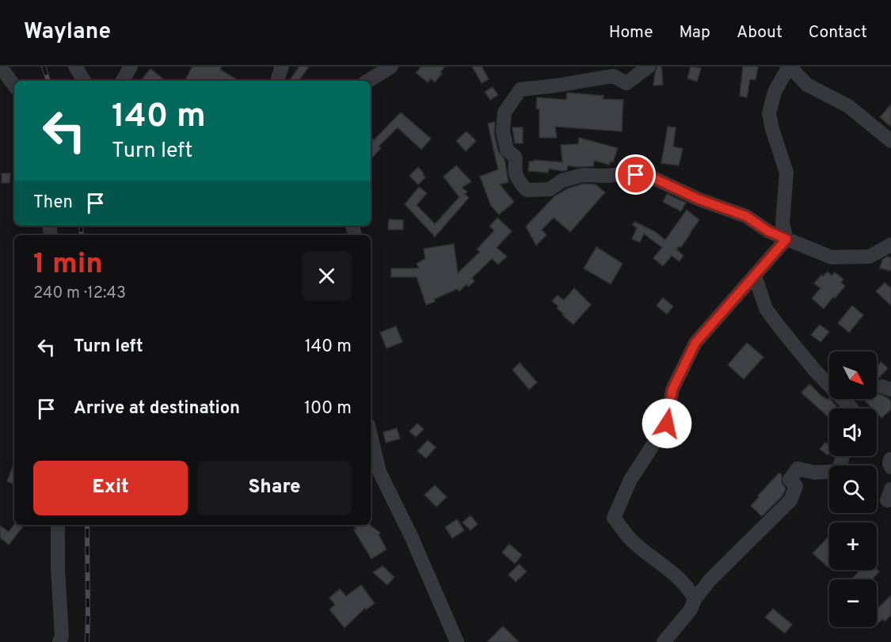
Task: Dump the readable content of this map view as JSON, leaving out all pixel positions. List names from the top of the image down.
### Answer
{
  "north": "bottom right",
  "page": {
    "header": "Waylane",
    "nav": [
      "Home",
      "Map",
      "About",
      "Contact"
    ],
    "turn": ["140 m", "Turn left"],
    "then": "Then",
    "heading": ["1 min", "240 m · 12:43"],
    "list": [
      {
        "name": "Turn left",
        "value": "140 m"
      },
      {
        "name": "Arrive at destination",
        "value": "100 m"
      }
    ],
    "map_buttons": ["+", "−"],
    "buttons": ["Exit", "Share"]
  }
}
